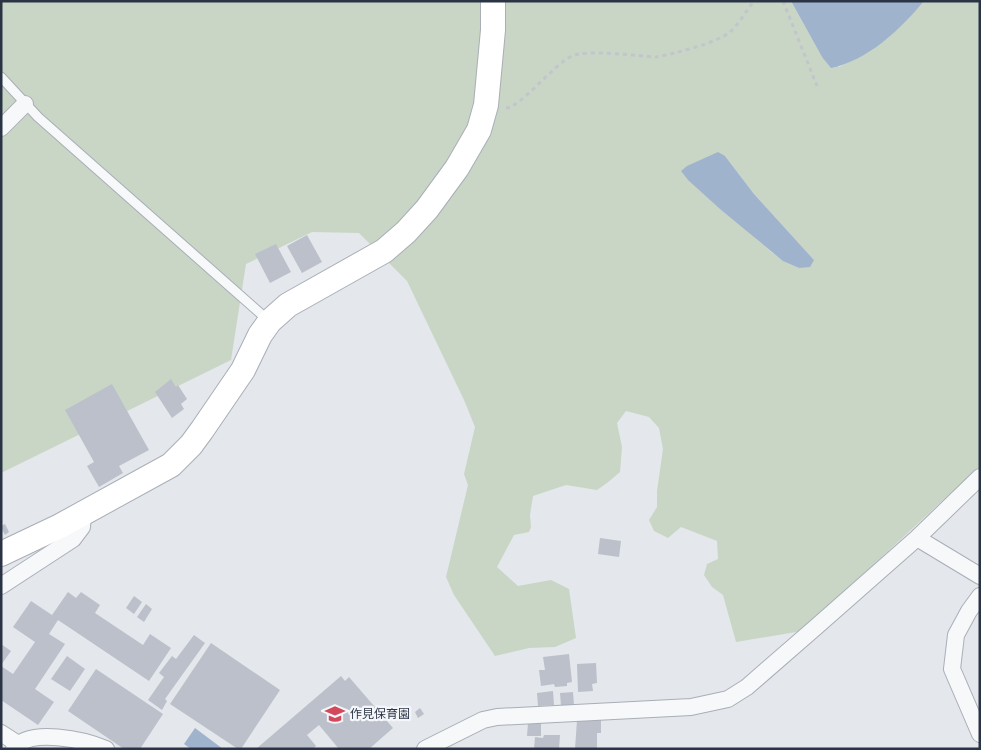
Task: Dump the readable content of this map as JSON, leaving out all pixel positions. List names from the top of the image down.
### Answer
{
  "places": {
    "school or university": ["作見保育園"]
  }
}
